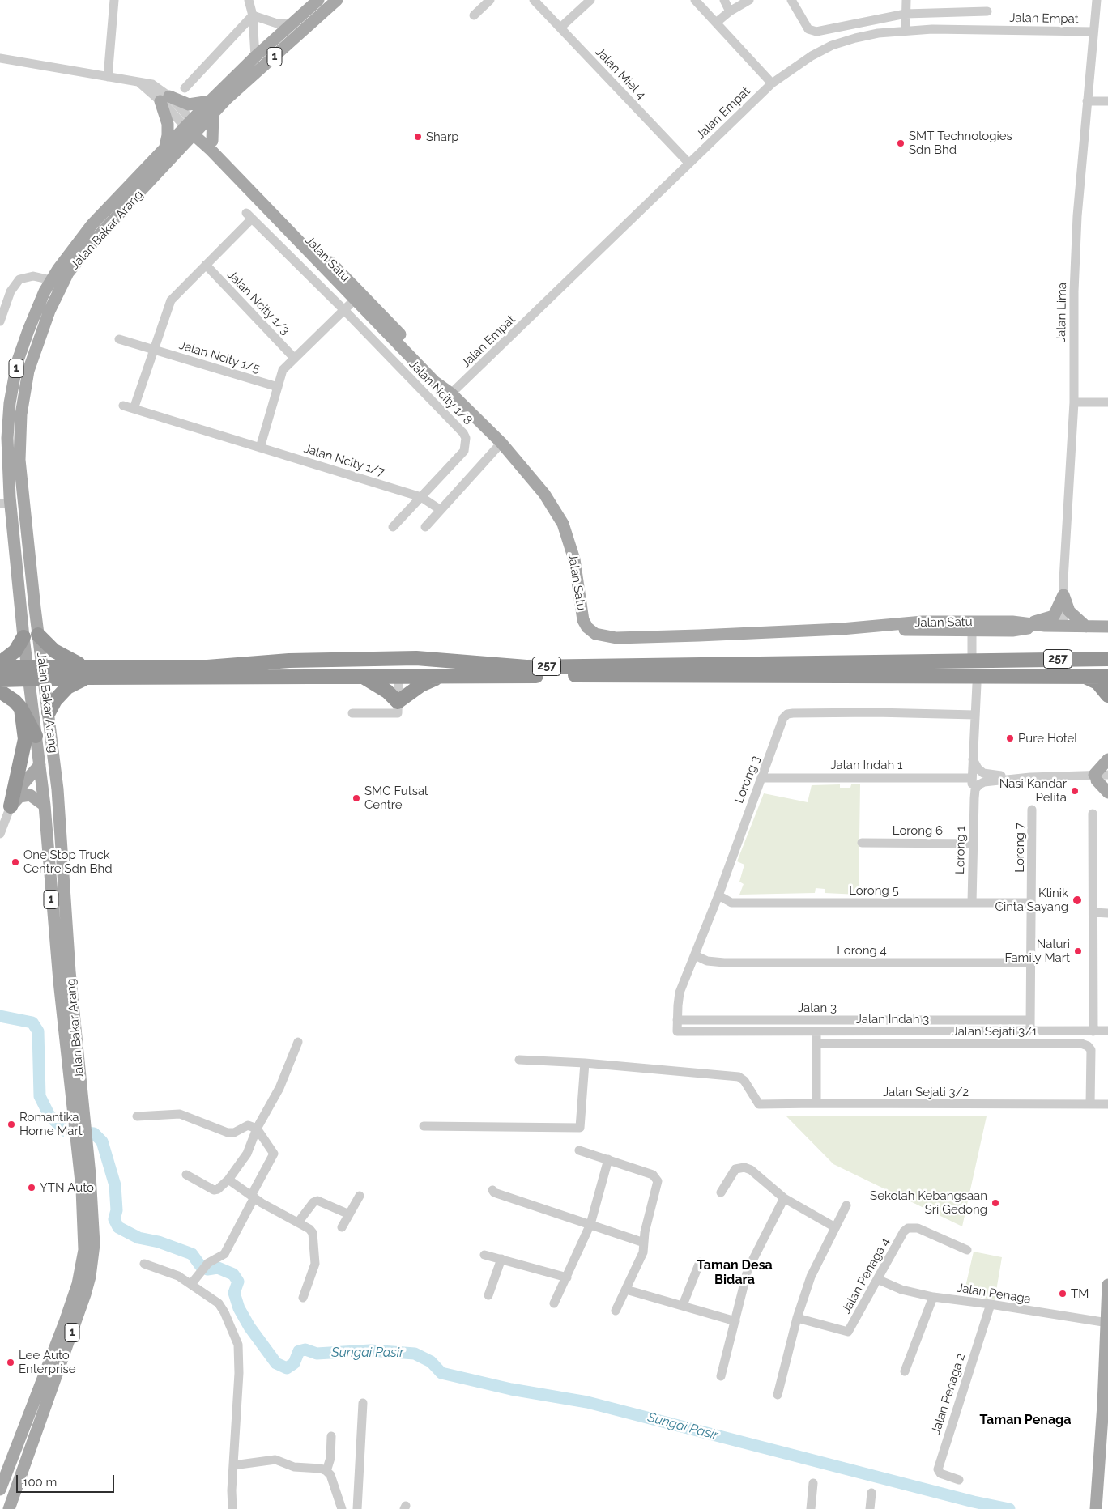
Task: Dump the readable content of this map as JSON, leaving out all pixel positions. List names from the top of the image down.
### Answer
{
  "streets": {
    "highway": ["257"],
    "main road": ["1", "Jalan Bakar Arang", "Jalan Satu"],
    "street": [
      "Jalan Empat",
      "Jalan Miel 4",
      "Jalan Ncity 1/3",
      "Jalan Lima",
      "Jalan Ncity 1/5",
      "Jalan Ncity 1/8",
      "Jalan Ncity 1/7",
      "Jalan Indah 1",
      "Lorong 3",
      "Lorong 6",
      "Lorong 7",
      "Lorong 1",
      "Lorong 5",
      "Lorong 4",
      "Jalan 3",
      "Jalan Indah 3",
      "Jalan Sejati 3/1",
      "Jalan Sejati 3/2",
      "Jalan Penaga 4",
      "Jalan Penaga",
      "Jalan Penaga 2"
    ]
  },
  "crossings": [
    ["Jalan Empat", "Jalan Miel 4"],
    ["Jalan Empat", "Jalan Satu"],
    ["Jalan Empat", "Jalan Lima"],
    ["Jalan Bakar Arang", "Jalan Satu"],
    ["Jalan Bakar Arang", "257"],
    ["Jalan Satu", "Jalan Lima"],
    ["Jalan Ncity 1/8", "Jalan Ncity 1/7"],
    ["Jalan Indah 1", "Lorong 3"],
    ["Jalan Indah 1", "Lorong 1"],
    ["Lorong 3", "Lorong 5"],
    ["Lorong 3", "Lorong 4"],
    ["Lorong 3", "Jalan 3"],
    ["Lorong 3", "Jalan Indah 3"],
    ["Lorong 6", "Lorong 1"],
    ["Lorong 7", "Lorong 5"],
    ["Lorong 7", "Lorong 4"],
    ["Lorong 7", "Jalan 3"],
    ["Lorong 7", "Jalan Indah 3"],
    ["Lorong 1", "Lorong 5"],
    ["Jalan Sejati 3/1", "Jalan Sejati 3/2"],
    ["Jalan Penaga 4", "Jalan Penaga"],
    ["Jalan Penaga", "Jalan Penaga 2"]
  ],
  "districts": ["Taman Desa Bidara", "Taman Penaga"],
  "water": ["Sungai Pasir"],
  "places": [
    "Sharp",
    "SMT Technologies Sdn Bhd",
    "Pure Hotel",
    "Nasi Kandar Pelita",
    "SMC Futsal Centre",
    "One Stop Truck Centre Sdn Bhd",
    "Klinik Cinta Sayang",
    "Naluri Family Mart",
    "Romantika Home Mart",
    "YTN Auto",
    "Sekolah Kebangsaan Sri Gedong",
    "TM",
    "Lee Auto Enterprise"
  ],
  "scale_bar": "100 m"
}
